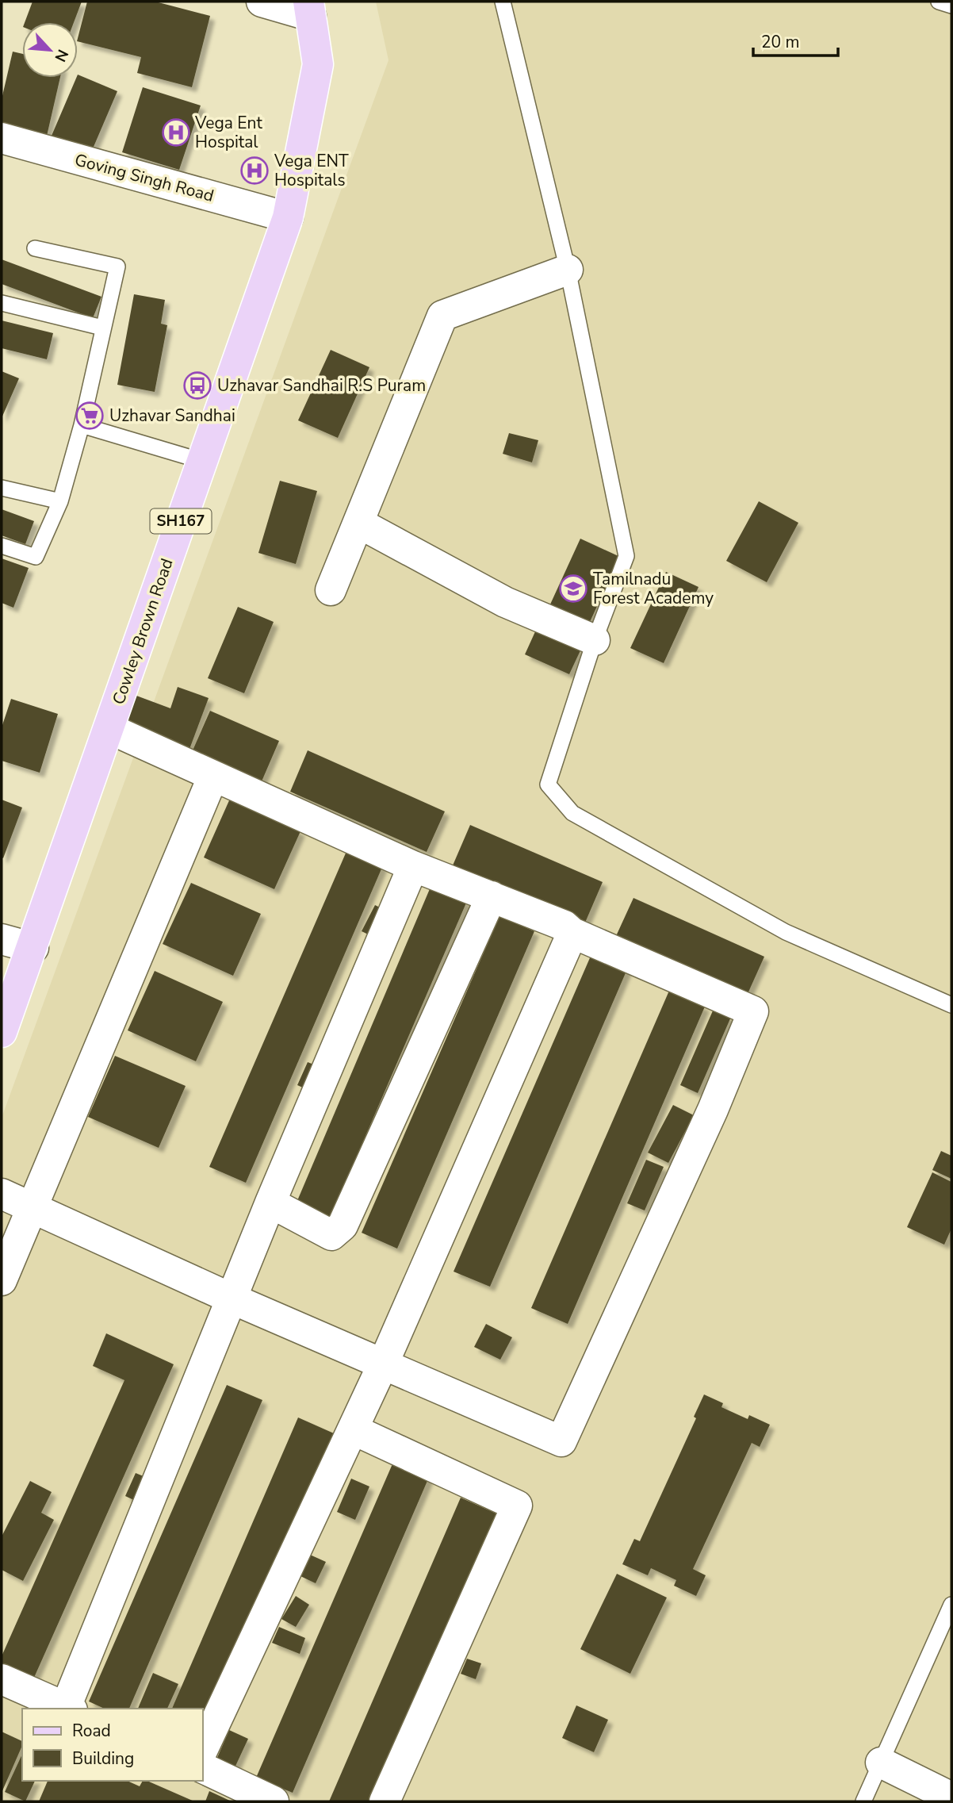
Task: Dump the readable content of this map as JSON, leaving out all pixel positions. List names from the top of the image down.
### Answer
{
  "streets": {
    "main road": ["SH167", "Cowley Brown Road"],
    "street": ["Goving Singh Road"]
  },
  "crossings": [
    ["Goving Singh Road", "Cowley Brown Road"]
  ],
  "places": {
    "hospital": ["Vega Ent Hospital", "Vega ENT Hospitals"],
    "bus stop": ["Uzhavar Sandhai R.S Puram"],
    "supermarket": ["Uzhavar Sandhai"],
    "school or university": ["Tamilnadu Forest Academy"]
  },
  "legend": ["Road", "Building"],
  "scale_bar": "20 m",
  "north": "bottom right"
}
